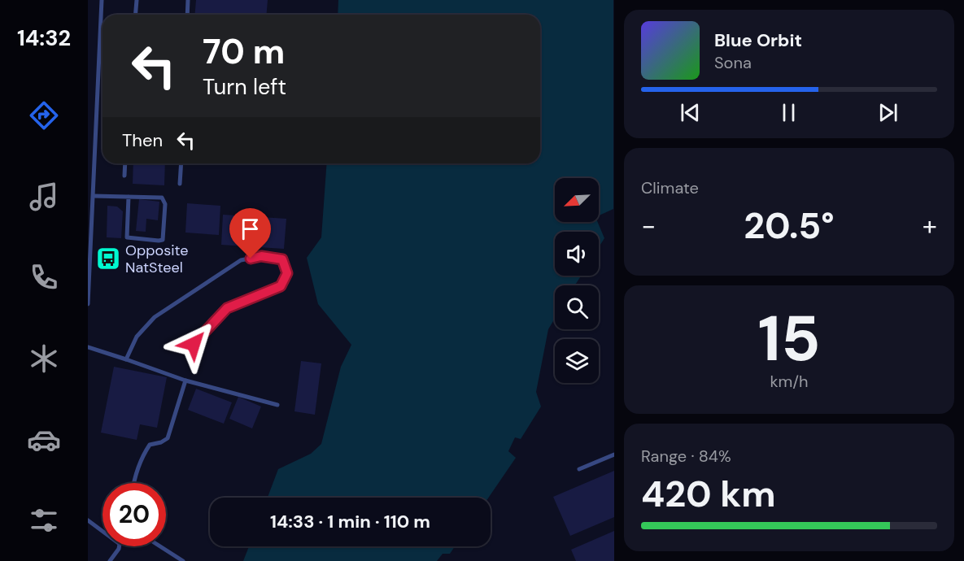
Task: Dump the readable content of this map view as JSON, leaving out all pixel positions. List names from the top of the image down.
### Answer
{
  "places": {
    "bus stop": ["Opposite NatSteel"]
  },
  "north": "bottom left",
  "page": {
    "tabs": "14:32",
    "turn": ["70 m", "Turn left"],
    "song": ["Blue Orbit", "Sona"],
    "then": "Then",
    "tile": [
      "Climate",
      ["15", "km/h"],
      ["Range · 84%", "420 km"]
    ],
    "heat": ["−", "20.5°", "+"],
    "limit": "20",
    "trip": "14:33 · 1 min · 110 m"
  }
}
